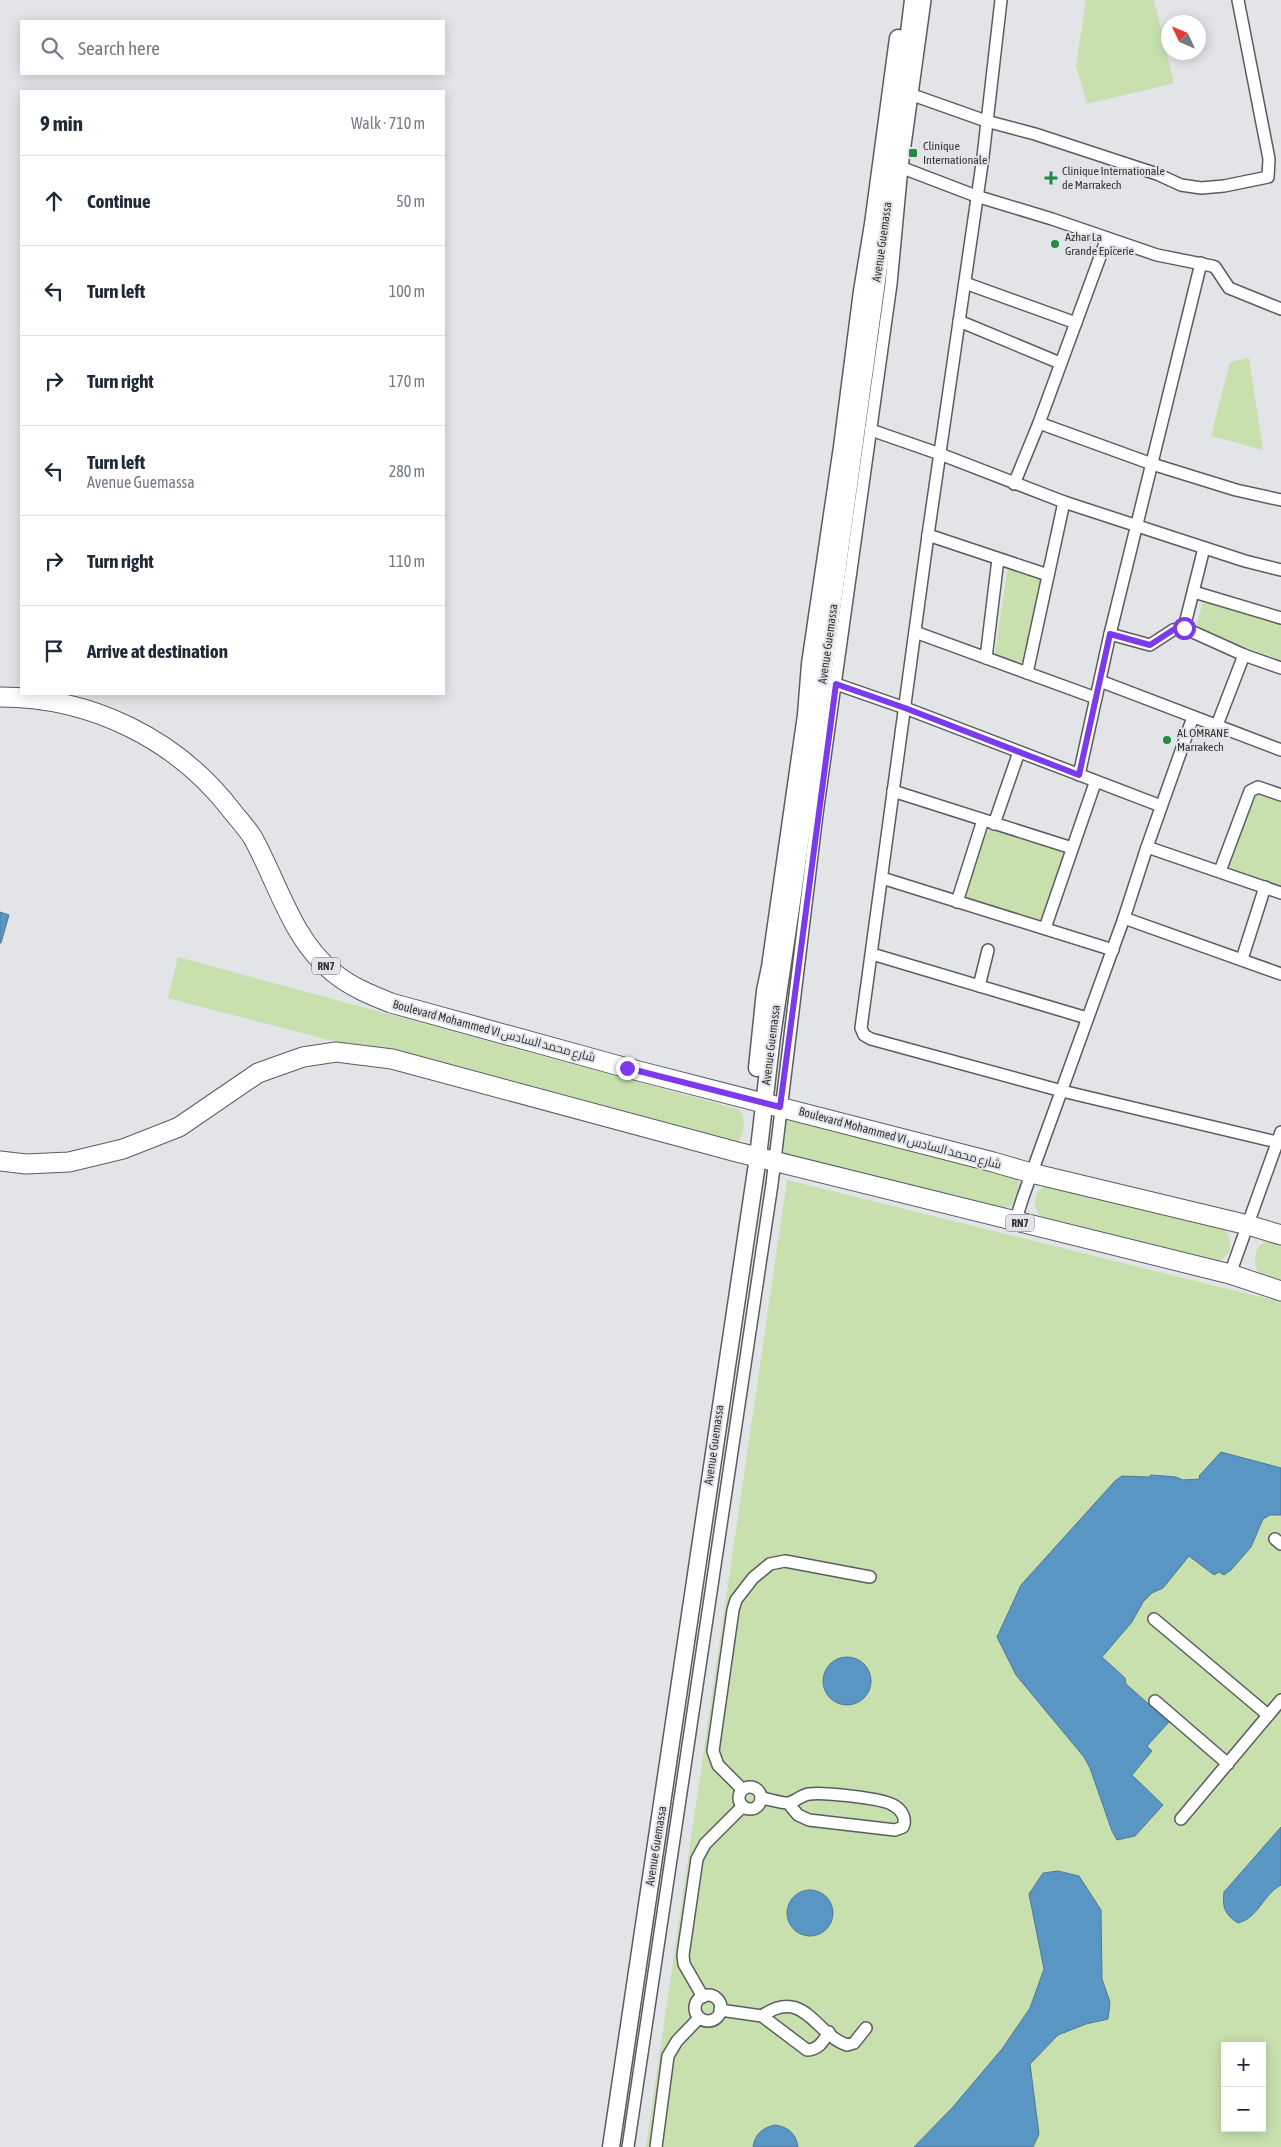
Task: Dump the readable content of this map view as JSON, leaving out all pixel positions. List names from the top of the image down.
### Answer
{
  "streets": {
    "main road": ["Avenue Guemassa", "RN7", "Boulevard Mohammed VI شارع محمد السادس"]
  },
  "crossings": [
    ["Avenue Guemassa", "RN7"],
    ["Avenue Guemassa", "Boulevard Mohammed VI شارع محمد السادس"]
  ],
  "places": {
    "transit": ["Clinique Internationale"],
    "health": ["Clinique Internationale de Marrakech"],
    "other": ["Azhar La Grande Epicerie", "AL OMRANE Marrakech"]
  },
  "north": "top left",
  "page": {
    "search": "Search here",
    "heading": ["9 min", "Walk · 710 m"],
    "list": [
      ["Continue", "50 m"],
      ["Turn left", "100 m"],
      ["Turn right", "170 m"],
      ["Turn left", "Avenue Guemassa", "280 m"],
      ["Turn right", "110 m"],
      "Arrive at destination"
    ],
    "map_buttons": ["+", "−"]
  }
}
